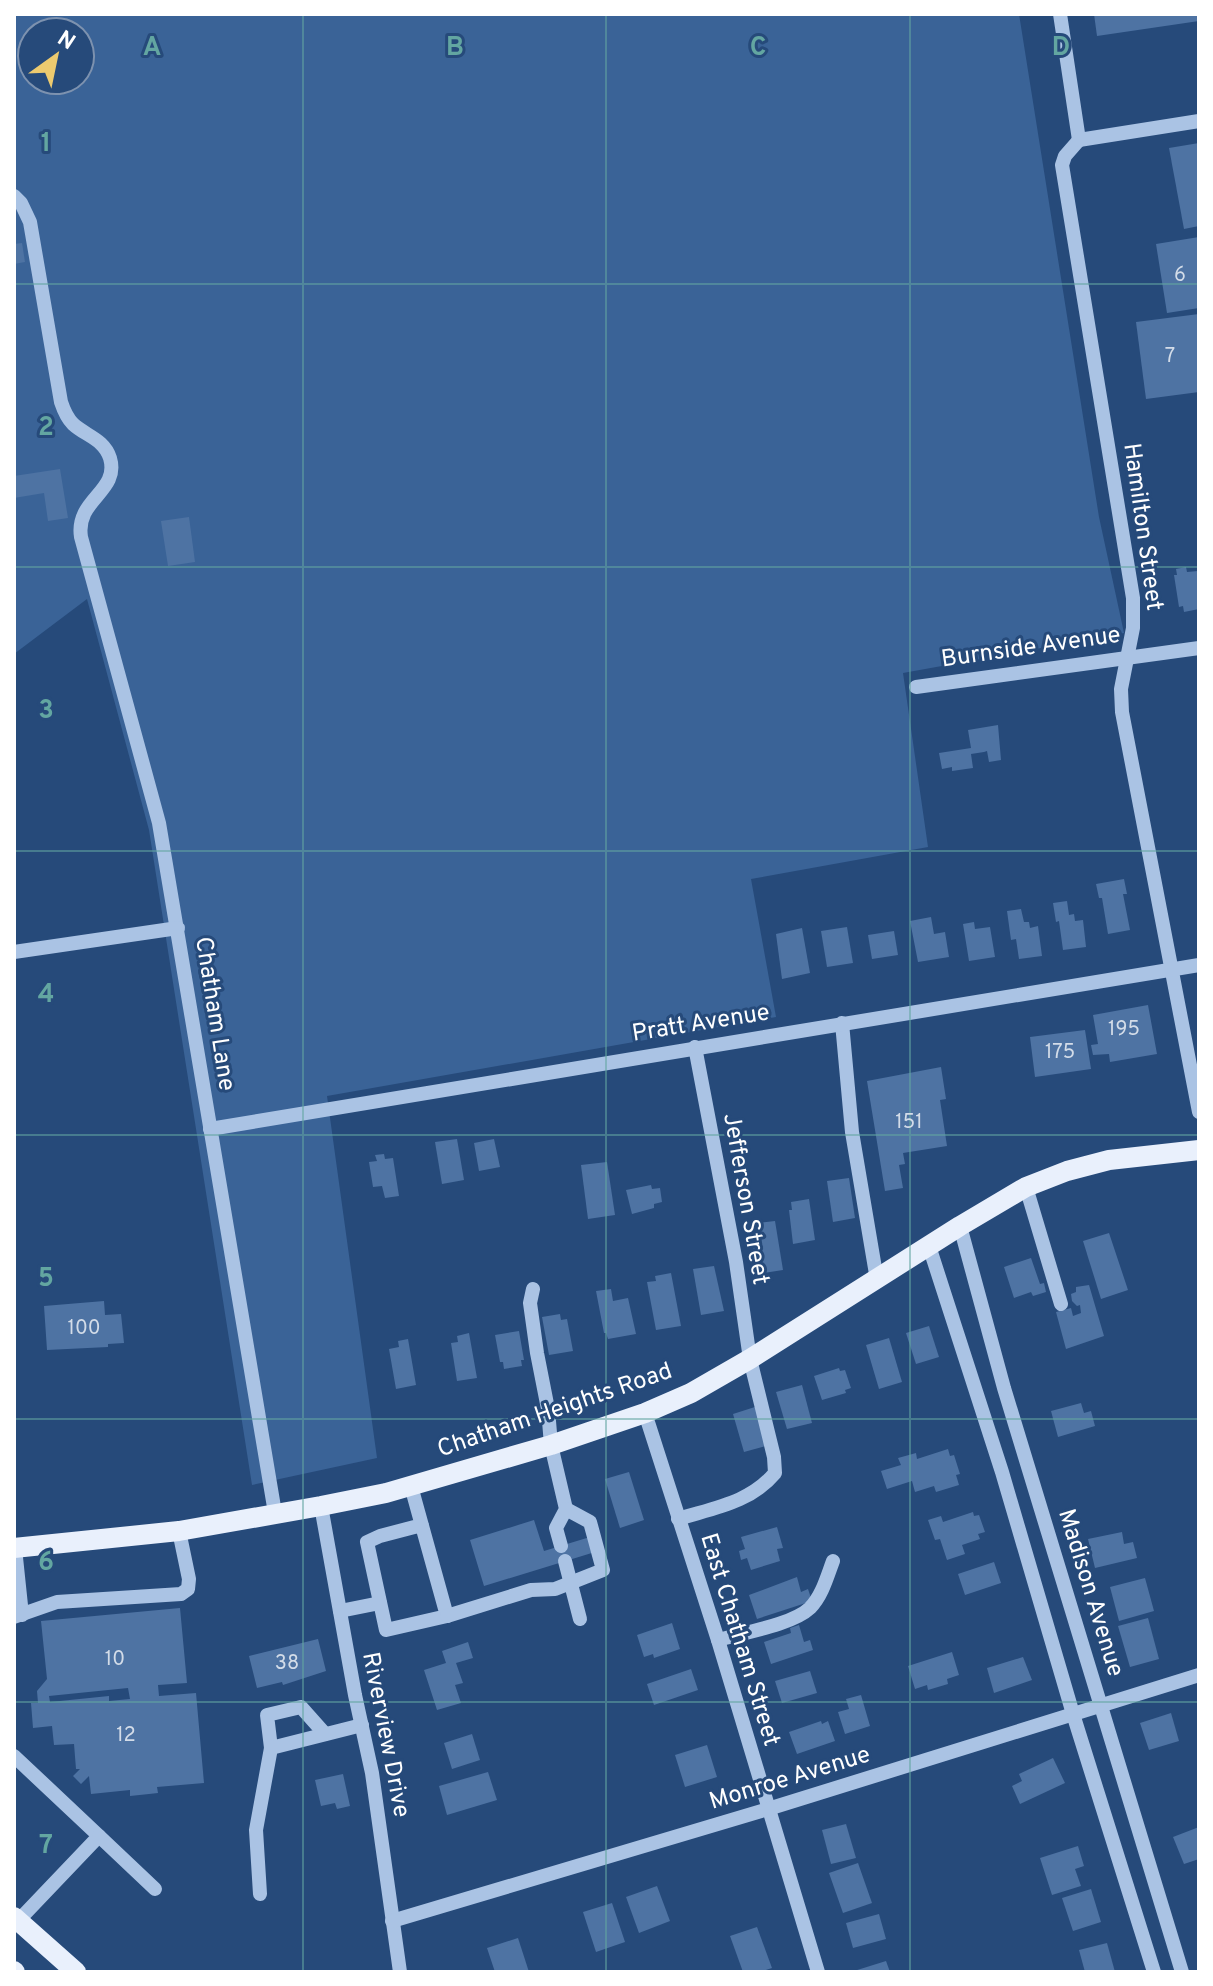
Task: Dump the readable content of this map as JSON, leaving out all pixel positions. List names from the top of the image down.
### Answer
{
  "streets": {
    "main road": ["Chatham Heights Road"],
    "street": [
      "Hamilton Street",
      "Burnside Avenue",
      "Chatham Lane",
      "Pratt Avenue",
      "Jefferson Street",
      "Madison Avenue",
      "East Chatham Street",
      "Riverview Drive",
      "Monroe Avenue"
    ]
  },
  "crossings": [
    ["Hamilton Street", "Burnside Avenue"],
    ["Hamilton Street", "Pratt Avenue"],
    ["Chatham Lane", "Pratt Avenue"],
    ["Chatham Lane", "Chatham Heights Road"],
    ["Pratt Avenue", "Jefferson Street"],
    ["Jefferson Street", "Chatham Heights Road"],
    ["Jefferson Street", "East Chatham Street"],
    ["Chatham Heights Road", "Madison Avenue"],
    ["Chatham Heights Road", "East Chatham Street"],
    ["Chatham Heights Road", "Riverview Drive"],
    ["Madison Avenue", "Monroe Avenue"],
    ["East Chatham Street", "Monroe Avenue"],
    ["Riverview Drive", "Monroe Avenue"]
  ],
  "house_numbers": [
    "6",
    "7",
    "195",
    "175",
    "151",
    "100",
    "10",
    "38",
    "12"
  ],
  "north": "top right",
  "grid": {
    "columns": [
      "A",
      "B",
      "C",
      "D"
    ],
    "rows": [
      "1",
      "2",
      "3",
      "4",
      "5",
      "6",
      "7"
    ]
  }
}
